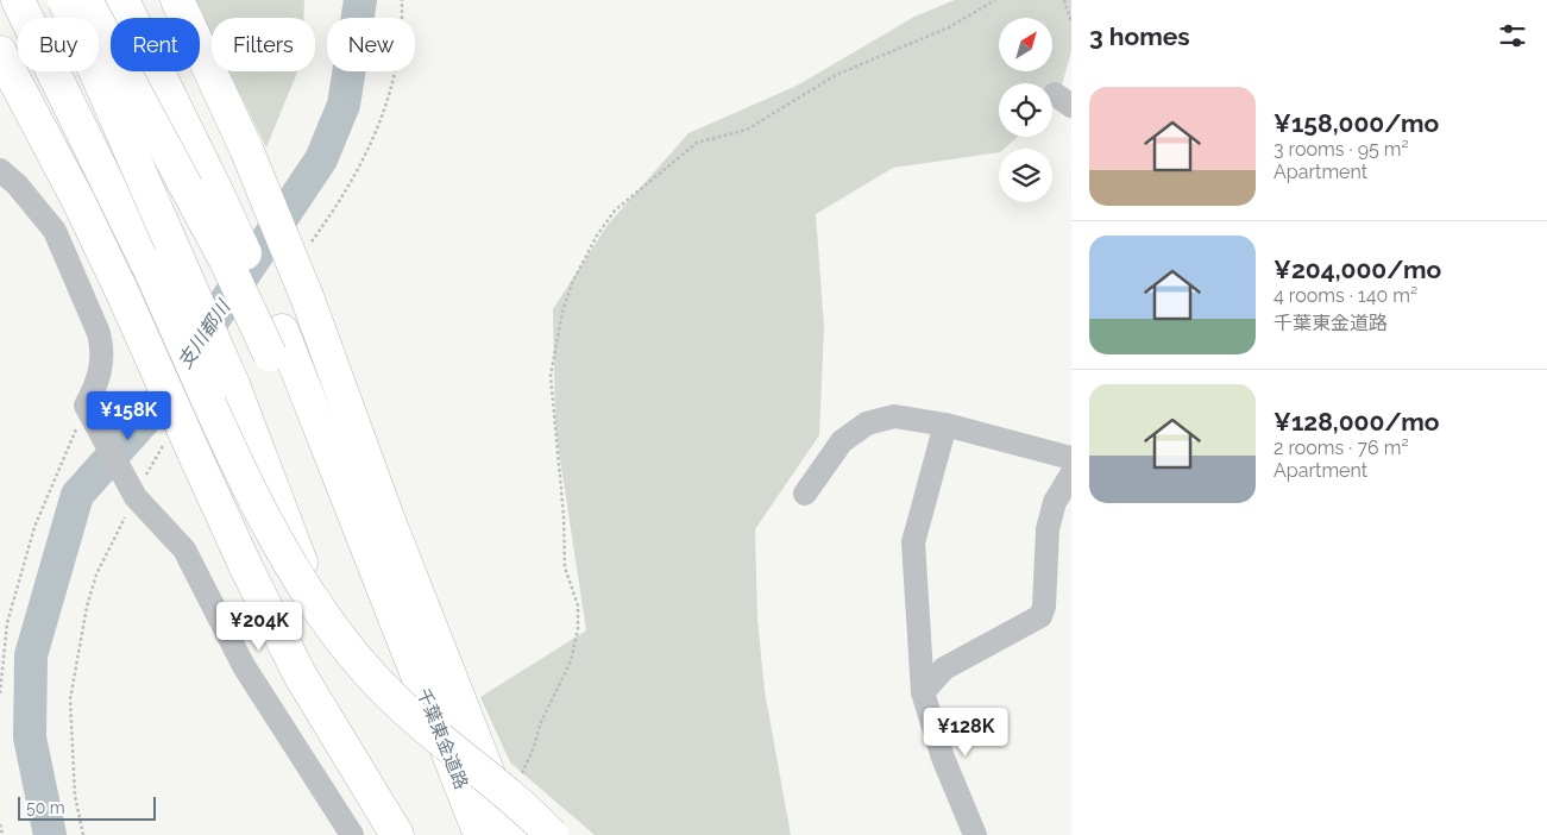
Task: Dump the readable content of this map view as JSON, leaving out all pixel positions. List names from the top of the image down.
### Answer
{
  "streets": {
    "highway": ["千葉東金道路"]
  },
  "water": ["支川都川"],
  "scale_bar": "50 m",
  "north": "top right",
  "page": {
    "heading": "3 homes",
    "chip": [
      "Buy",
      "Rent",
      "Filters",
      "New"
    ],
    "list": [
      {
        "name": "¥158,000/mo",
        "note": "3 rooms · 95 m² · Apartment"
      },
      {
        "name": "¥204,000/mo",
        "note": "4 rooms · 140 m² · 千葉東金道路"
      },
      {
        "name": "¥128,000/mo",
        "note": "2 rooms · 76 m² · Apartment"
      }
    ],
    "price": ["¥158K", "¥204K", "¥128K"],
    "scale": "50 m"
  }
}
